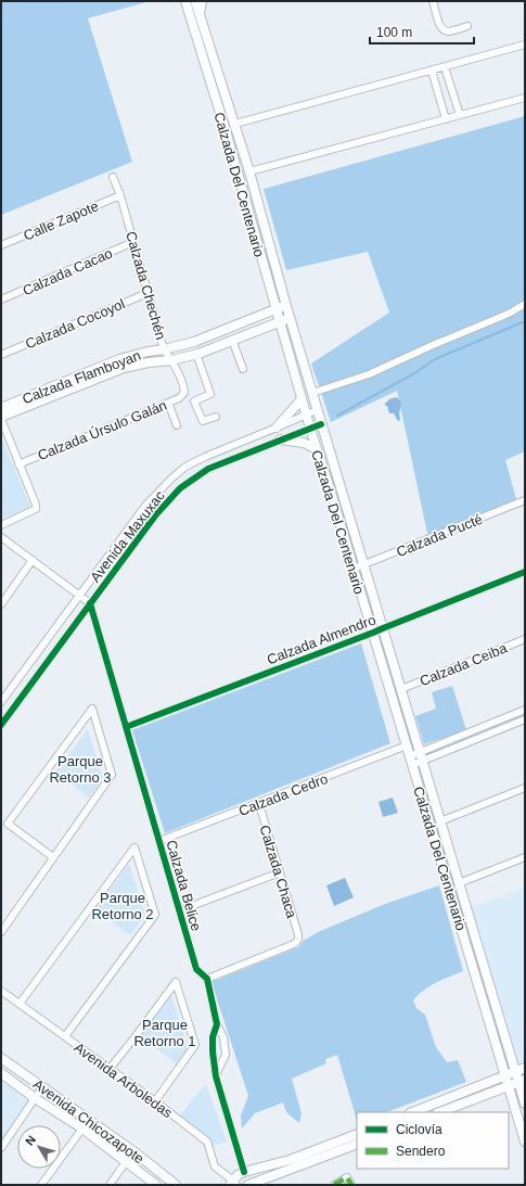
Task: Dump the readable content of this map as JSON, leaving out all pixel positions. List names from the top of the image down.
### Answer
{
  "streets": {
    "main road": ["Calzada Del Centenario", "Calzada Flamboyan", "Avenida Chicozapote"],
    "street": [
      "Calle Zapote",
      "Calzada Cacao",
      "Calzada Chechén",
      "Calzada Cocoyol",
      "Calzada Úrsulo Galán",
      "Calzada Pucté",
      "Avenida Maxuxac",
      "Calzada Almendro",
      "Calzada Ceiba",
      "Calzada Cedro",
      "Calzada Chaca",
      "Calzada Belice",
      "Avenida Arboledas"
    ]
  },
  "crossings": [
    ["Calzada Del Centenario", "Calzada Flamboyan"],
    ["Calzada Del Centenario", "Calzada Pucté"],
    ["Calzada Del Centenario", "Avenida Maxuxac"],
    ["Calzada Del Centenario", "Calzada Almendro"],
    ["Calzada Del Centenario", "Calzada Ceiba"],
    ["Calzada Del Centenario", "Calzada Cedro"],
    ["Calle Zapote", "Calzada Chechén"],
    ["Calzada Cacao", "Calzada Chechén"],
    ["Calzada Chechén", "Calzada Cocoyol"],
    ["Calzada Chechén", "Calzada Flamboyan"],
    ["Calzada Chechén", "Calzada Úrsulo Galán"],
    ["Avenida Maxuxac", "Calzada Belice"],
    ["Calzada Almendro", "Calzada Belice"],
    ["Calzada Cedro", "Calzada Chaca"],
    ["Calzada Cedro", "Calzada Belice"],
    ["Calzada Chaca", "Calzada Belice"],
    ["Calzada Belice", "Avenida Arboledas"]
  ],
  "parks": ["Parque Retorno 3", "Parque Retorno 2", "Parque Retorno 1"],
  "legend": ["Ciclovía", "Sendero"],
  "scale_bar": "100 m",
  "north": "top left"
}
